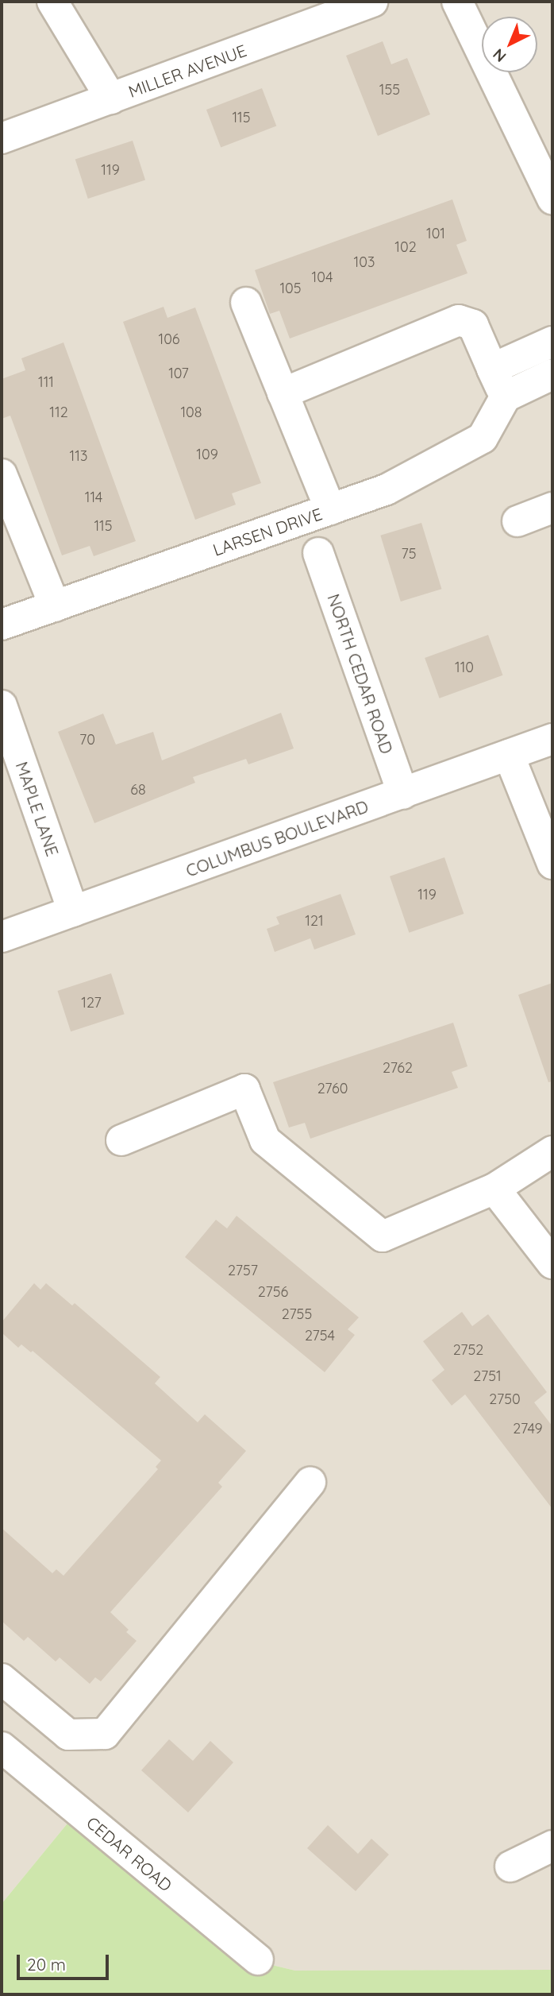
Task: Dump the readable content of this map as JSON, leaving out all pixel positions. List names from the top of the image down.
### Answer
{
  "streets": {
    "street": [
      "MILLER AVENUE",
      "LARSEN DRIVE",
      "NORTH CEDAR ROAD",
      "MAPLE LANE",
      "COLUMBUS BOULEVARD",
      "CEDAR ROAD"
    ]
  },
  "crossings": [
    ["NORTH CEDAR ROAD", "COLUMBUS BOULEVARD"],
    ["MAPLE LANE", "COLUMBUS BOULEVARD"]
  ],
  "house_numbers": [
    "155",
    "115",
    "119",
    "101",
    "102",
    "103",
    "104",
    "105",
    "106",
    "107",
    "111",
    "112",
    "108",
    "109",
    "113",
    "114",
    "115",
    "75",
    "110",
    "70",
    "68",
    "119",
    "121",
    "127",
    "2762",
    "2760",
    "2757",
    "2756",
    "2755",
    "2754",
    "2752",
    "2751",
    "2750",
    "2749"
  ],
  "scale_bar": "20 m",
  "north": "bottom left"
}
